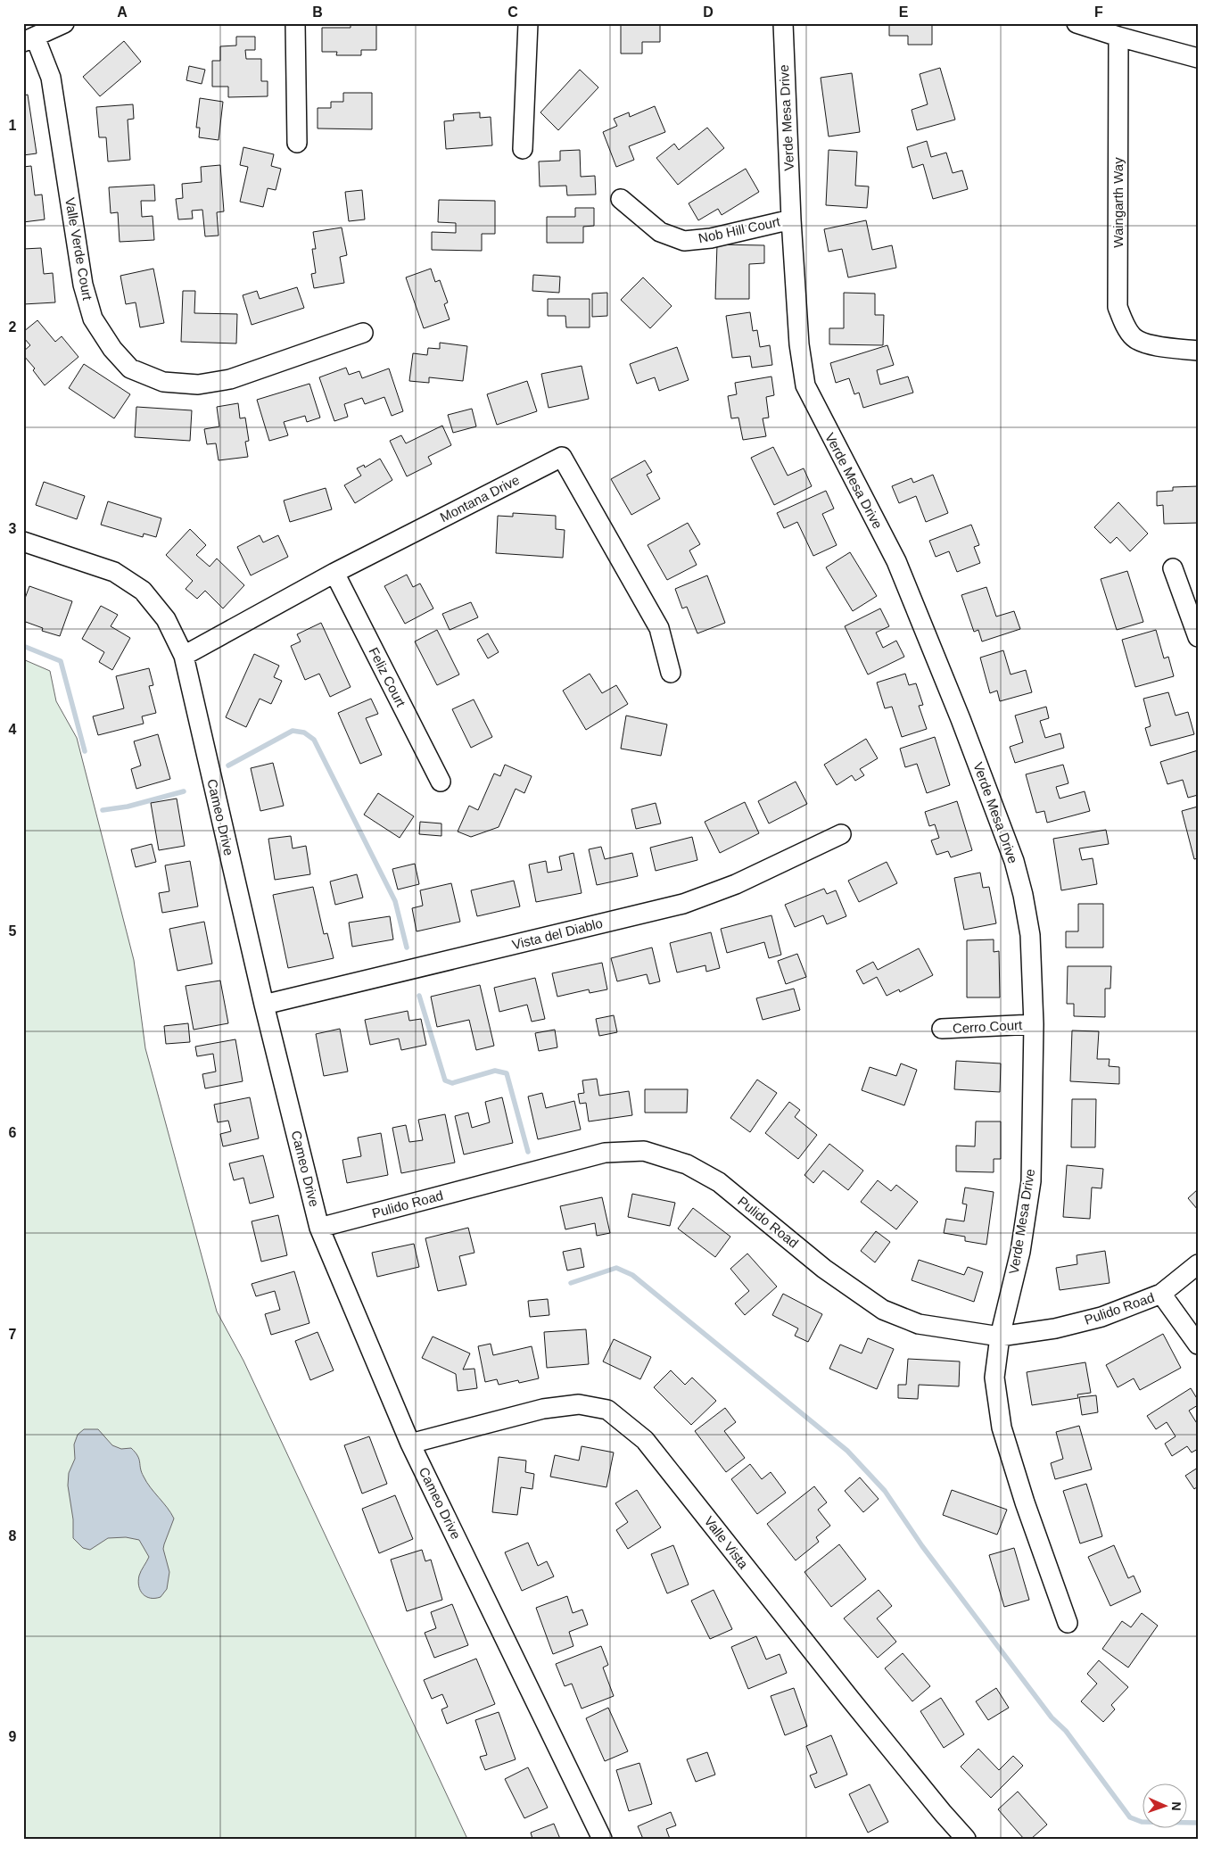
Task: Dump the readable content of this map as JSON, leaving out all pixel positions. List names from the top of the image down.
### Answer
{
  "streets": {
    "street": [
      "Verde Mesa Drive",
      "Waingarth Way",
      "Nob Hill Court",
      "Valle Verde Court",
      "Montana Drive",
      "Feliz Court",
      "Cameo Drive",
      "Vista del Diablo",
      "Cerro Court",
      "Pulido Road",
      "Valle Vista"
    ]
  },
  "crossings": [
    ["Verde Mesa Drive", "Nob Hill Court"],
    ["Verde Mesa Drive", "Cerro Court"],
    ["Verde Mesa Drive", "Pulido Road"],
    ["Montana Drive", "Feliz Court"],
    ["Montana Drive", "Cameo Drive"],
    ["Cameo Drive", "Vista del Diablo"],
    ["Cameo Drive", "Pulido Road"],
    ["Cameo Drive", "Valle Vista"]
  ],
  "north": "right",
  "grid": {
    "columns": [
      "A",
      "B",
      "C",
      "D",
      "E",
      "F"
    ],
    "rows": [
      "1",
      "2",
      "3",
      "4",
      "5",
      "6",
      "7",
      "8",
      "9"
    ]
  }
}
